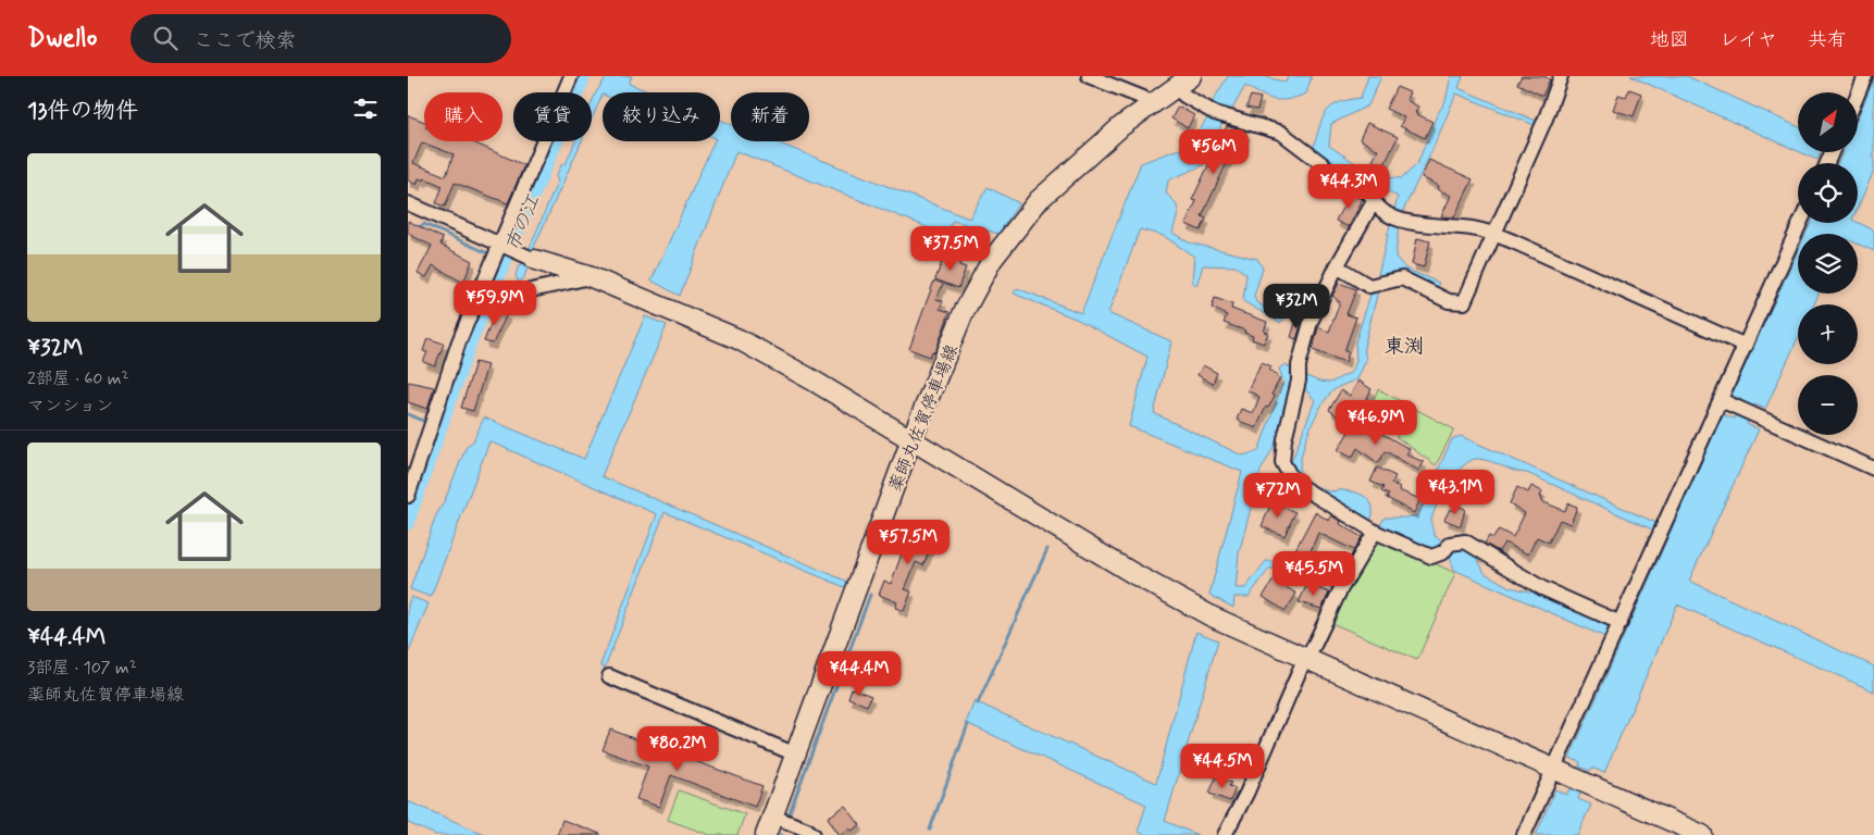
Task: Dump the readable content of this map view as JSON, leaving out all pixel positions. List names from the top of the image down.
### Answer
{
  "streets": {
    "street": ["薬師丸佐賀停車場線"]
  },
  "districts": ["東渕"],
  "water": ["市の江"],
  "north": "top right",
  "page": {
    "header": "Dwello",
    "search": "ここで検索",
    "nav": ["地図", "レイヤ", "共有"],
    "heading": "13件の物件",
    "map_buttons": ["+", "−"],
    "chip": [
      "購入",
      "賃貸",
      "絞り込み",
      "新着"
    ],
    "price": [
      "¥56M",
      "¥44.3M",
      "¥37.5M",
      "¥59.9M",
      "¥32M",
      "¥46.9M",
      "¥43.1M",
      "¥72M",
      "¥57.5M",
      "¥45.5M",
      "¥44.4M",
      "¥80.2M",
      "¥44.5M"
    ],
    "list": [
      {
        "name": "¥32M",
        "note": "2部屋 · 60 m² · マンション"
      },
      {
        "name": "¥44.4M",
        "note": "3部屋 · 107 m² · 薬師丸佐賀停車場線"
      }
    ]
  }
}
